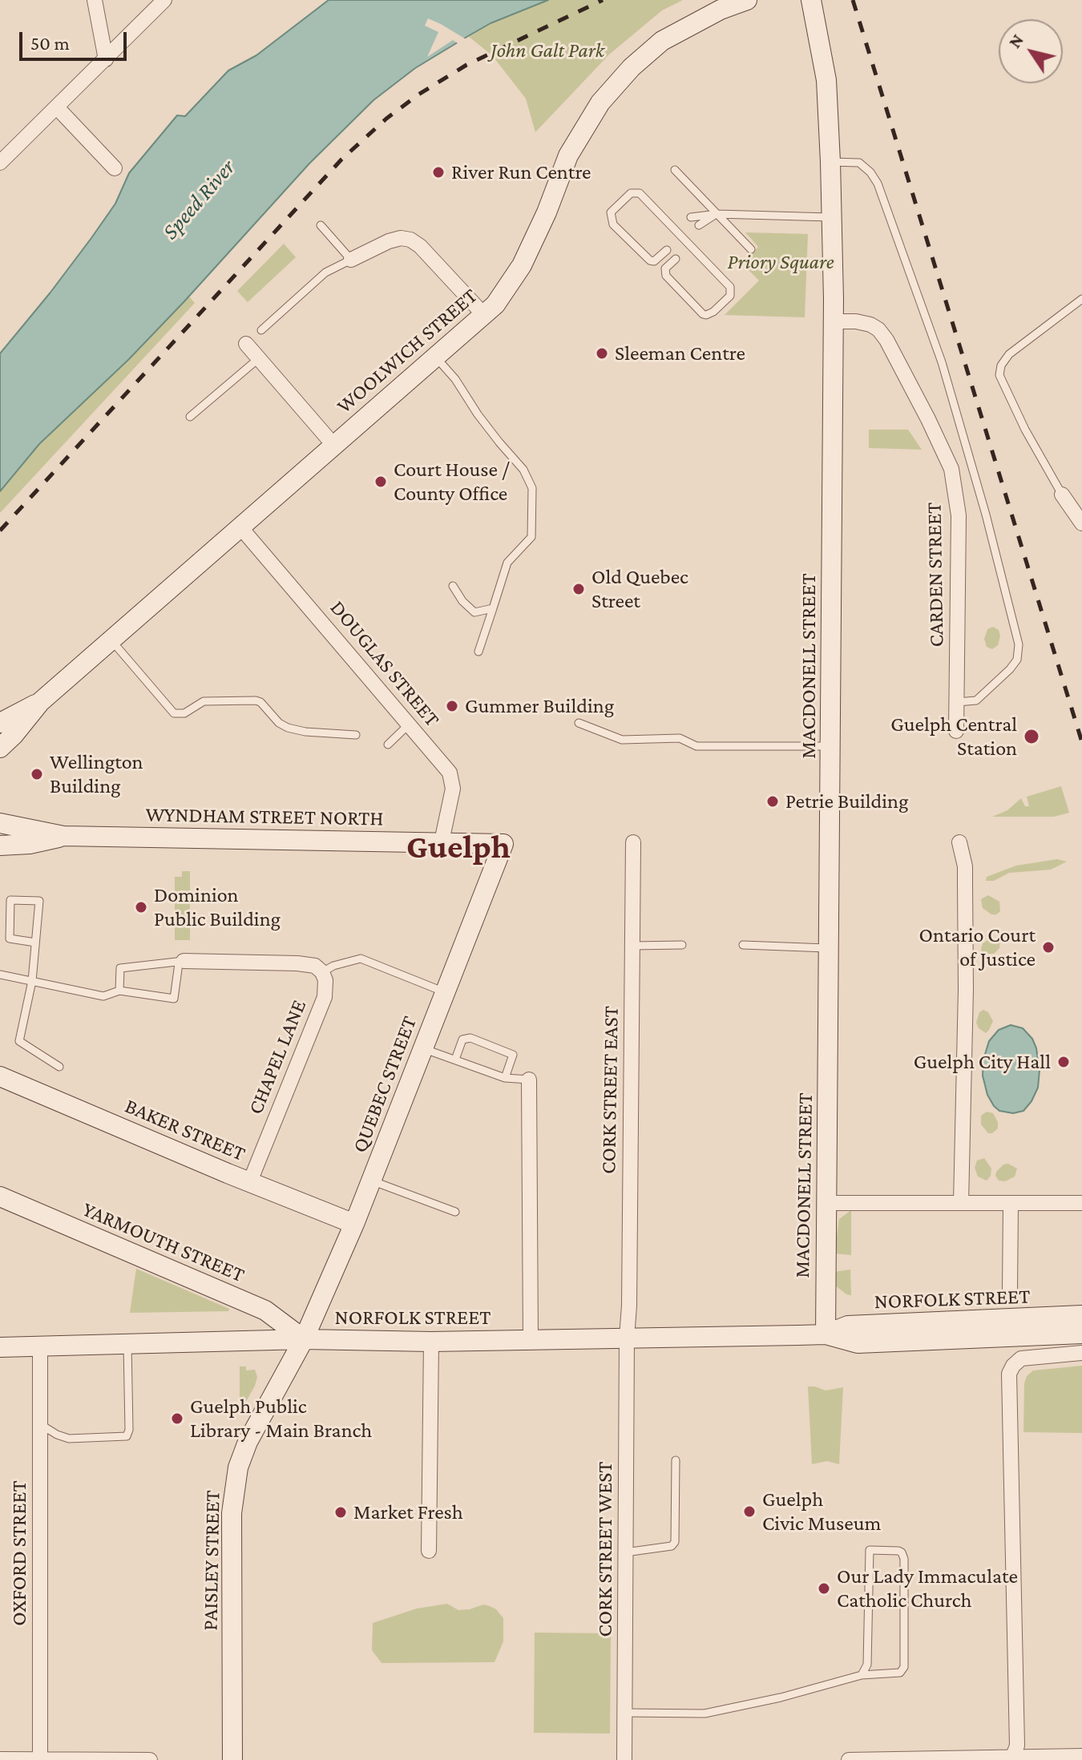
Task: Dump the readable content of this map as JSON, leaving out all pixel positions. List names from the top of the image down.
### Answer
{
  "streets": {
    "main road": [
      "WOOLWICH STREET",
      "MACDONELL STREET",
      "WYNDHAM STREET NORTH",
      "QUEBEC STREET",
      "BAKER STREET",
      "YARMOUTH STREET",
      "NORFOLK STREET",
      "PAISLEY STREET"
    ],
    "street": [
      "CARDEN STREET",
      "DOUGLAS STREET",
      "CHAPEL LANE",
      "CORK STREET EAST",
      "CORK STREET WEST",
      "OXFORD STREET"
    ]
  },
  "crossings": [
    ["WOOLWICH STREET", "DOUGLAS STREET"],
    ["CARDEN STREET", "MACDONELL STREET"],
    ["DOUGLAS STREET", "WYNDHAM STREET NORTH"],
    ["MACDONELL STREET", "NORFOLK STREET"],
    ["WYNDHAM STREET NORTH", "QUEBEC STREET"],
    ["CHAPEL LANE", "BAKER STREET"],
    ["QUEBEC STREET", "BAKER STREET"],
    ["QUEBEC STREET", "YARMOUTH STREET"],
    ["QUEBEC STREET", "NORFOLK STREET"],
    ["QUEBEC STREET", "PAISLEY STREET"],
    ["CORK STREET EAST", "NORFOLK STREET"],
    ["CORK STREET EAST", "CORK STREET WEST"],
    ["YARMOUTH STREET", "NORFOLK STREET"],
    ["YARMOUTH STREET", "PAISLEY STREET"],
    ["NORFOLK STREET", "CORK STREET WEST"],
    ["NORFOLK STREET", "OXFORD STREET"],
    ["NORFOLK STREET", "PAISLEY STREET"]
  ],
  "districts": ["Guelph"],
  "water": ["Speed River"],
  "parks": ["John Galt Park", "Priory Square"],
  "places": [
    "River Run Centre",
    "Sleeman Centre",
    "Court House / County Office",
    "Old Quebec Street",
    "Gummer Building",
    "Guelph Central Station",
    "Wellington Building",
    "Petrie Building",
    "Dominion Public Building",
    "Ontario Court of Justice",
    "Guelph City Hall",
    "Guelph Public Library - Main Branch",
    "Guelph Civic Museum",
    "Market Fresh",
    "Our Lady Immaculate Catholic Church"
  ],
  "scale_bar": "50 m",
  "north": "top left"
}
